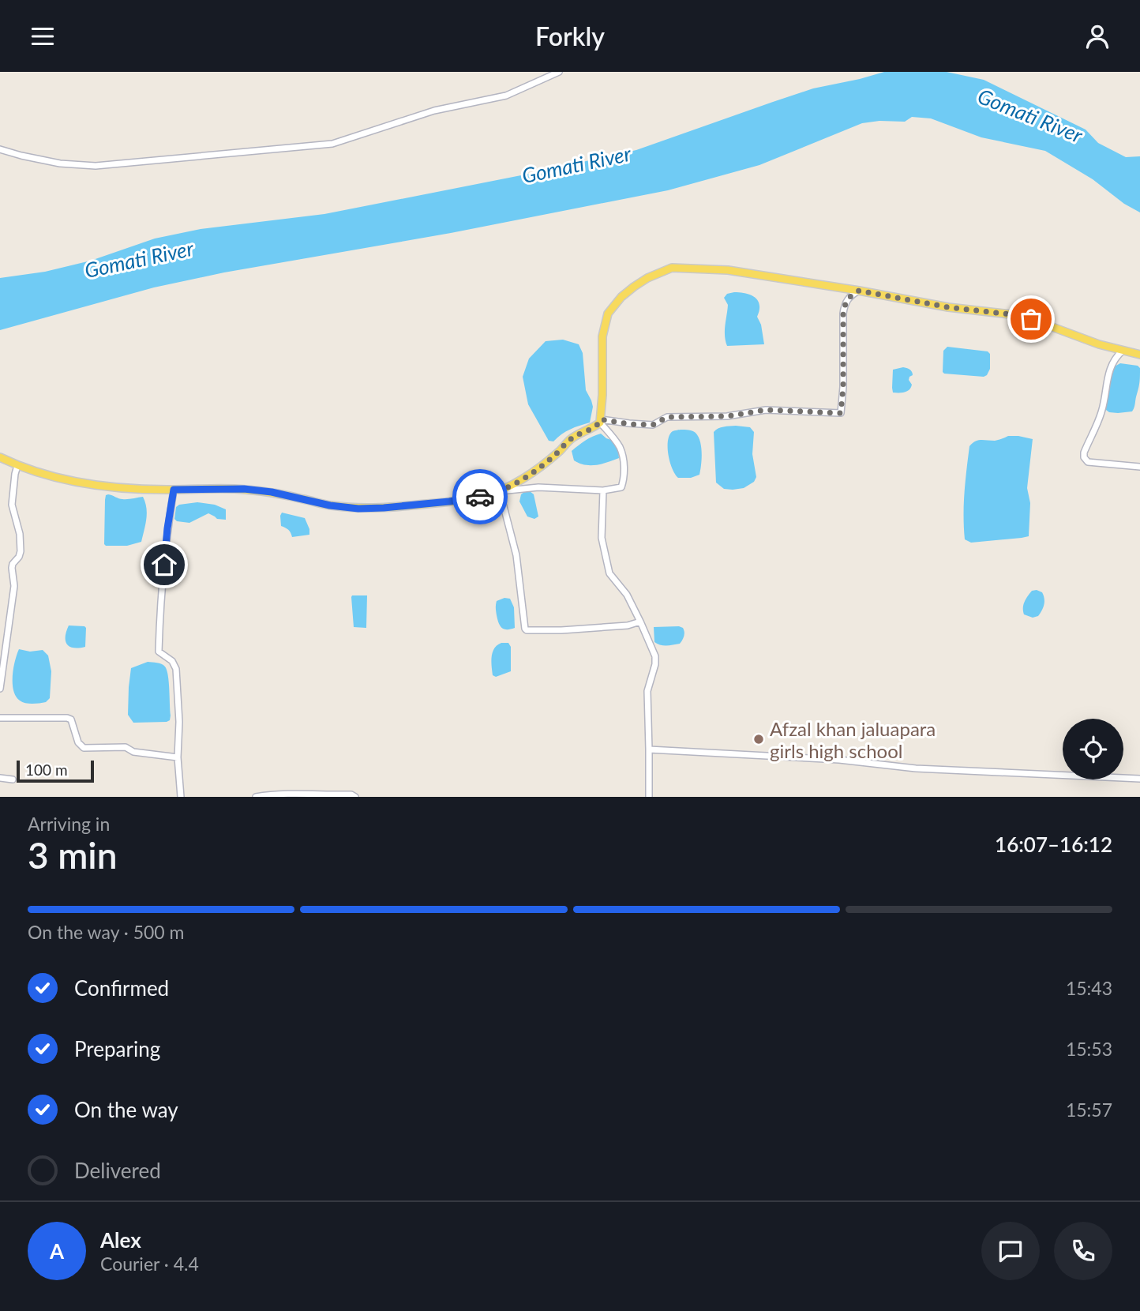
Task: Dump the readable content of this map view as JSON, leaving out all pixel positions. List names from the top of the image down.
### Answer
{
  "water": ["Gomati River"],
  "places": ["Afzal khan jaluapara girls high school"],
  "scale_bar": "100 m",
  "page": {
    "header": "Forkly",
    "scale": "100 m",
    "heading": ["3 min", "Arriving in", "16:07–16:12"],
    "panel": ["Alex", "Courier · 4.4"],
    "bar": "On the way · 500 m",
    "list": [
      ["Confirmed", "15:43"],
      ["Preparing", "15:53"],
      ["On the way", "15:57"],
      "Delivered"
    ],
    "round": "A"
  }
}
